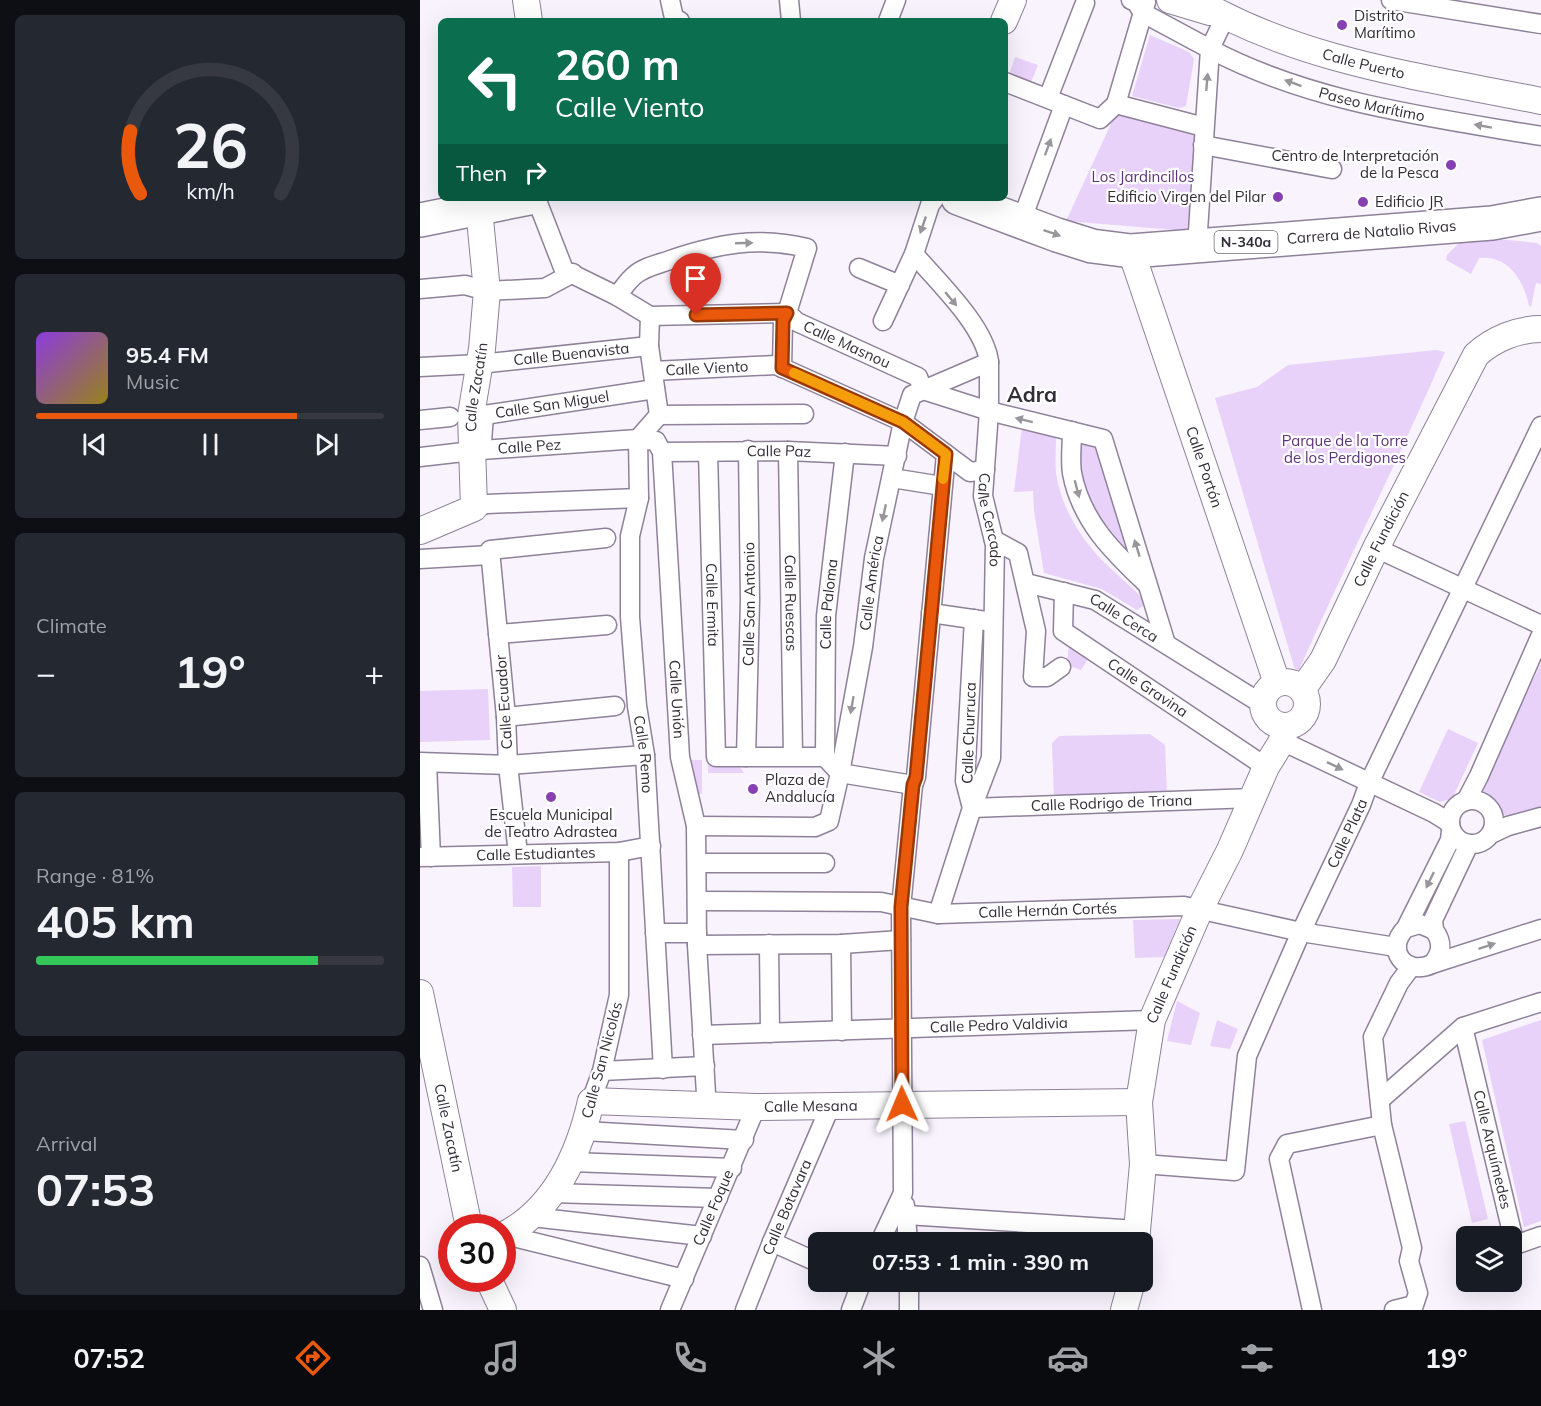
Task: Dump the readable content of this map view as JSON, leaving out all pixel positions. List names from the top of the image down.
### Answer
{
  "streets": {
    "highway": ["Carrera de Natalio Rivas", "N-340a"],
    "street": [
      "Calle Puerto",
      "Paseo Marítimo",
      "Calle Masnou",
      "Calle Buenavista",
      "Calle Viento",
      "Calle Zacatín",
      "Calle San Miguel",
      "Calle Pez",
      "Calle Paz",
      "Calle Portón",
      "Calle Cercado",
      "Calle Fundición",
      "Calle América",
      "Calle San Antonio",
      "Calle Ruescas",
      "Calle Ermita",
      "Calle Paloma",
      "Calle Cerca",
      "Calle Gravina",
      "Calle Unión",
      "Calle Ecuador",
      "Calle Churruca",
      "Calle Remo",
      "Calle Rodrigo de Triana",
      "Calle Plata",
      "Calle Estudiantes",
      "Calle Hernán Cortés",
      "Calle Pedro Valdivia",
      "Calle San Nicolás",
      "Calle Mesana",
      "Calle Arquímedes",
      "Calle Botavara",
      "Calle Foque"
    ]
  },
  "crossings": [
    ["Carrera de Natalio Rivas", "Calle Portón"],
    ["Calle Masnou", "Calle Cercado"],
    ["Calle Masnou", "Calle América"],
    ["Calle Buenavista", "Calle Zacatín"],
    ["Calle Viento", "Calle San Miguel"],
    ["Calle Viento", "Calle Cercado"],
    ["Calle Viento", "Calle América"],
    ["Calle Zacatín", "Calle San Miguel"],
    ["Calle Zacatín", "Calle Pez"],
    ["Calle San Miguel", "Calle Pez"],
    ["Calle Pez", "Calle Remo"],
    ["Calle Paz", "Calle América"],
    ["Calle Paz", "Calle San Antonio"],
    ["Calle Paz", "Calle Ruescas"],
    ["Calle Paz", "Calle Ermita"],
    ["Calle Paz", "Calle Paloma"],
    ["Calle Paz", "Calle Unión"],
    ["Calle Portón", "Calle Fundición"],
    ["Calle Portón", "Calle Cerca"],
    ["Calle Cercado", "Calle Churruca"],
    ["Calle Cercado", "Calle Rodrigo de Triana"],
    ["Calle Fundición", "Calle Cerca"],
    ["Calle Fundición", "Calle Gravina"],
    ["Calle Fundición", "Calle Rodrigo de Triana"],
    ["Calle Fundición", "Calle Plata"],
    ["Calle Fundición", "Calle Hernán Cortés"],
    ["Calle Fundición", "Calle Pedro Valdivia"],
    ["Calle Fundición", "Calle Mesana"],
    ["Calle América", "Calle Unión"],
    ["Calle San Antonio", "Calle Ermita"],
    ["Calle Cerca", "Calle Gravina"],
    ["Calle Unión", "Calle Hernán Cortés"],
    ["Calle Unión", "Calle Pedro Valdivia"],
    ["Calle Unión", "Calle Mesana"],
    ["Calle Ecuador", "Calle Estudiantes"],
    ["Calle Churruca", "Calle Rodrigo de Triana"],
    ["Calle Remo", "Calle Estudiantes"],
    ["Calle Plata", "Calle Hernán Cortés"],
    ["Calle Estudiantes", "Calle San Nicolás"],
    ["Calle San Nicolás", "Calle Mesana"],
    ["Calle Mesana", "Calle Botavara"],
    ["Calle Mesana", "Calle Foque"]
  ],
  "districts": ["Adra"],
  "parks": ["Los Jardincillos", "Parque de la Torre de los Perdigones"],
  "places": [
    "Distrito Marítimo",
    "Centro de Interpretación de la Pesca",
    "Edificio Virgen del Pilar",
    "Edificio JR",
    "Plaza de Andalucía",
    "Escuela Municipal de Teatro Adrastea"
  ],
  "page": {
    "turn": ["260 m", "Calle Viento"],
    "then": "Then",
    "song": ["95.4 FM", "Music"],
    "tile": [
      "Climate",
      ["Range · 81%", "405 km"],
      ["Arrival", "07:53"]
    ],
    "heat": ["−", "19°", "+"],
    "limit": "30",
    "trip": "07:53 · 1 min · 390 m",
    "tabs": ["07:52", "19°"],
    "gauge": ["26", "km/h"]
  }
}
